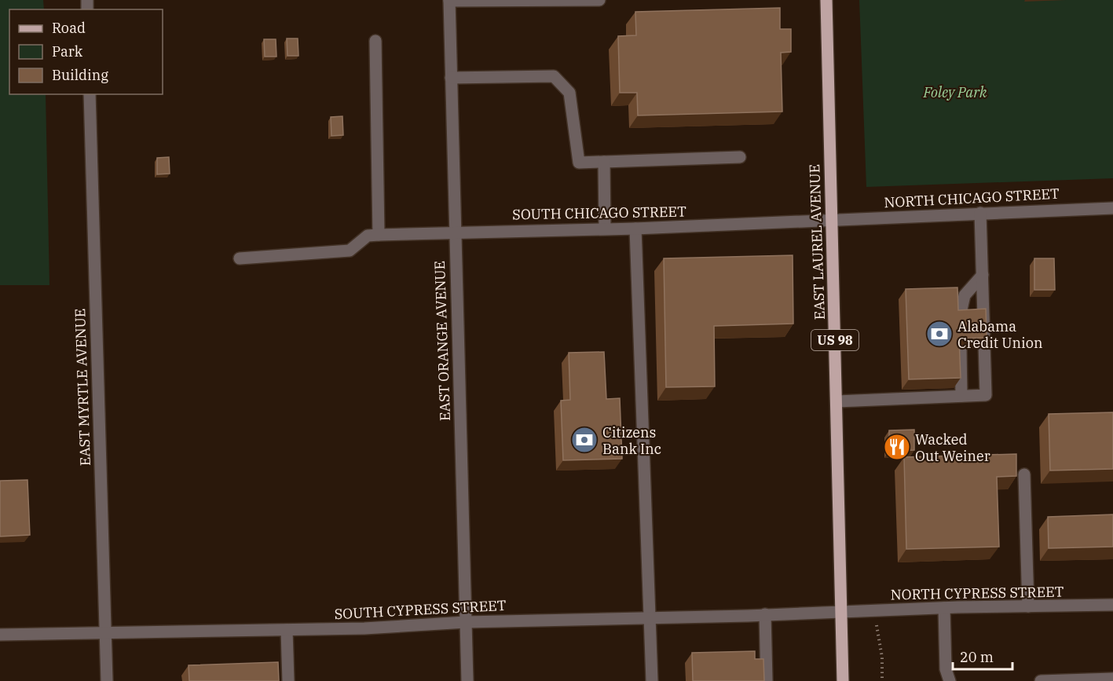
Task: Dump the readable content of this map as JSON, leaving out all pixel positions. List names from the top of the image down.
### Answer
{
  "streets": {
    "main road": ["EAST LAUREL AVENUE", "US 98"],
    "street": [
      "NORTH CHICAGO STREET",
      "SOUTH CHICAGO STREET",
      "EAST ORANGE AVENUE",
      "EAST MYRTLE AVENUE",
      "NORTH CYPRESS STREET",
      "SOUTH CYPRESS STREET"
    ]
  },
  "crossings": [
    ["NORTH CHICAGO STREET", "SOUTH CHICAGO STREET"],
    ["NORTH CHICAGO STREET", "EAST LAUREL AVENUE"],
    ["SOUTH CHICAGO STREET", "EAST LAUREL AVENUE"],
    ["SOUTH CHICAGO STREET", "EAST ORANGE AVENUE"],
    ["EAST LAUREL AVENUE", "NORTH CYPRESS STREET"],
    ["EAST LAUREL AVENUE", "SOUTH CYPRESS STREET"],
    ["EAST ORANGE AVENUE", "SOUTH CYPRESS STREET"],
    ["EAST MYRTLE AVENUE", "SOUTH CYPRESS STREET"],
    ["NORTH CYPRESS STREET", "SOUTH CYPRESS STREET"]
  ],
  "parks": ["Foley Park"],
  "places": {
    "bank": ["Alabama Credit Union", "Citizens Bank Inc"],
    "restaurant": ["Wacked Out Weiner"]
  },
  "legend": ["Road", "Park", "Building"],
  "scale_bar": "20 m"
}
